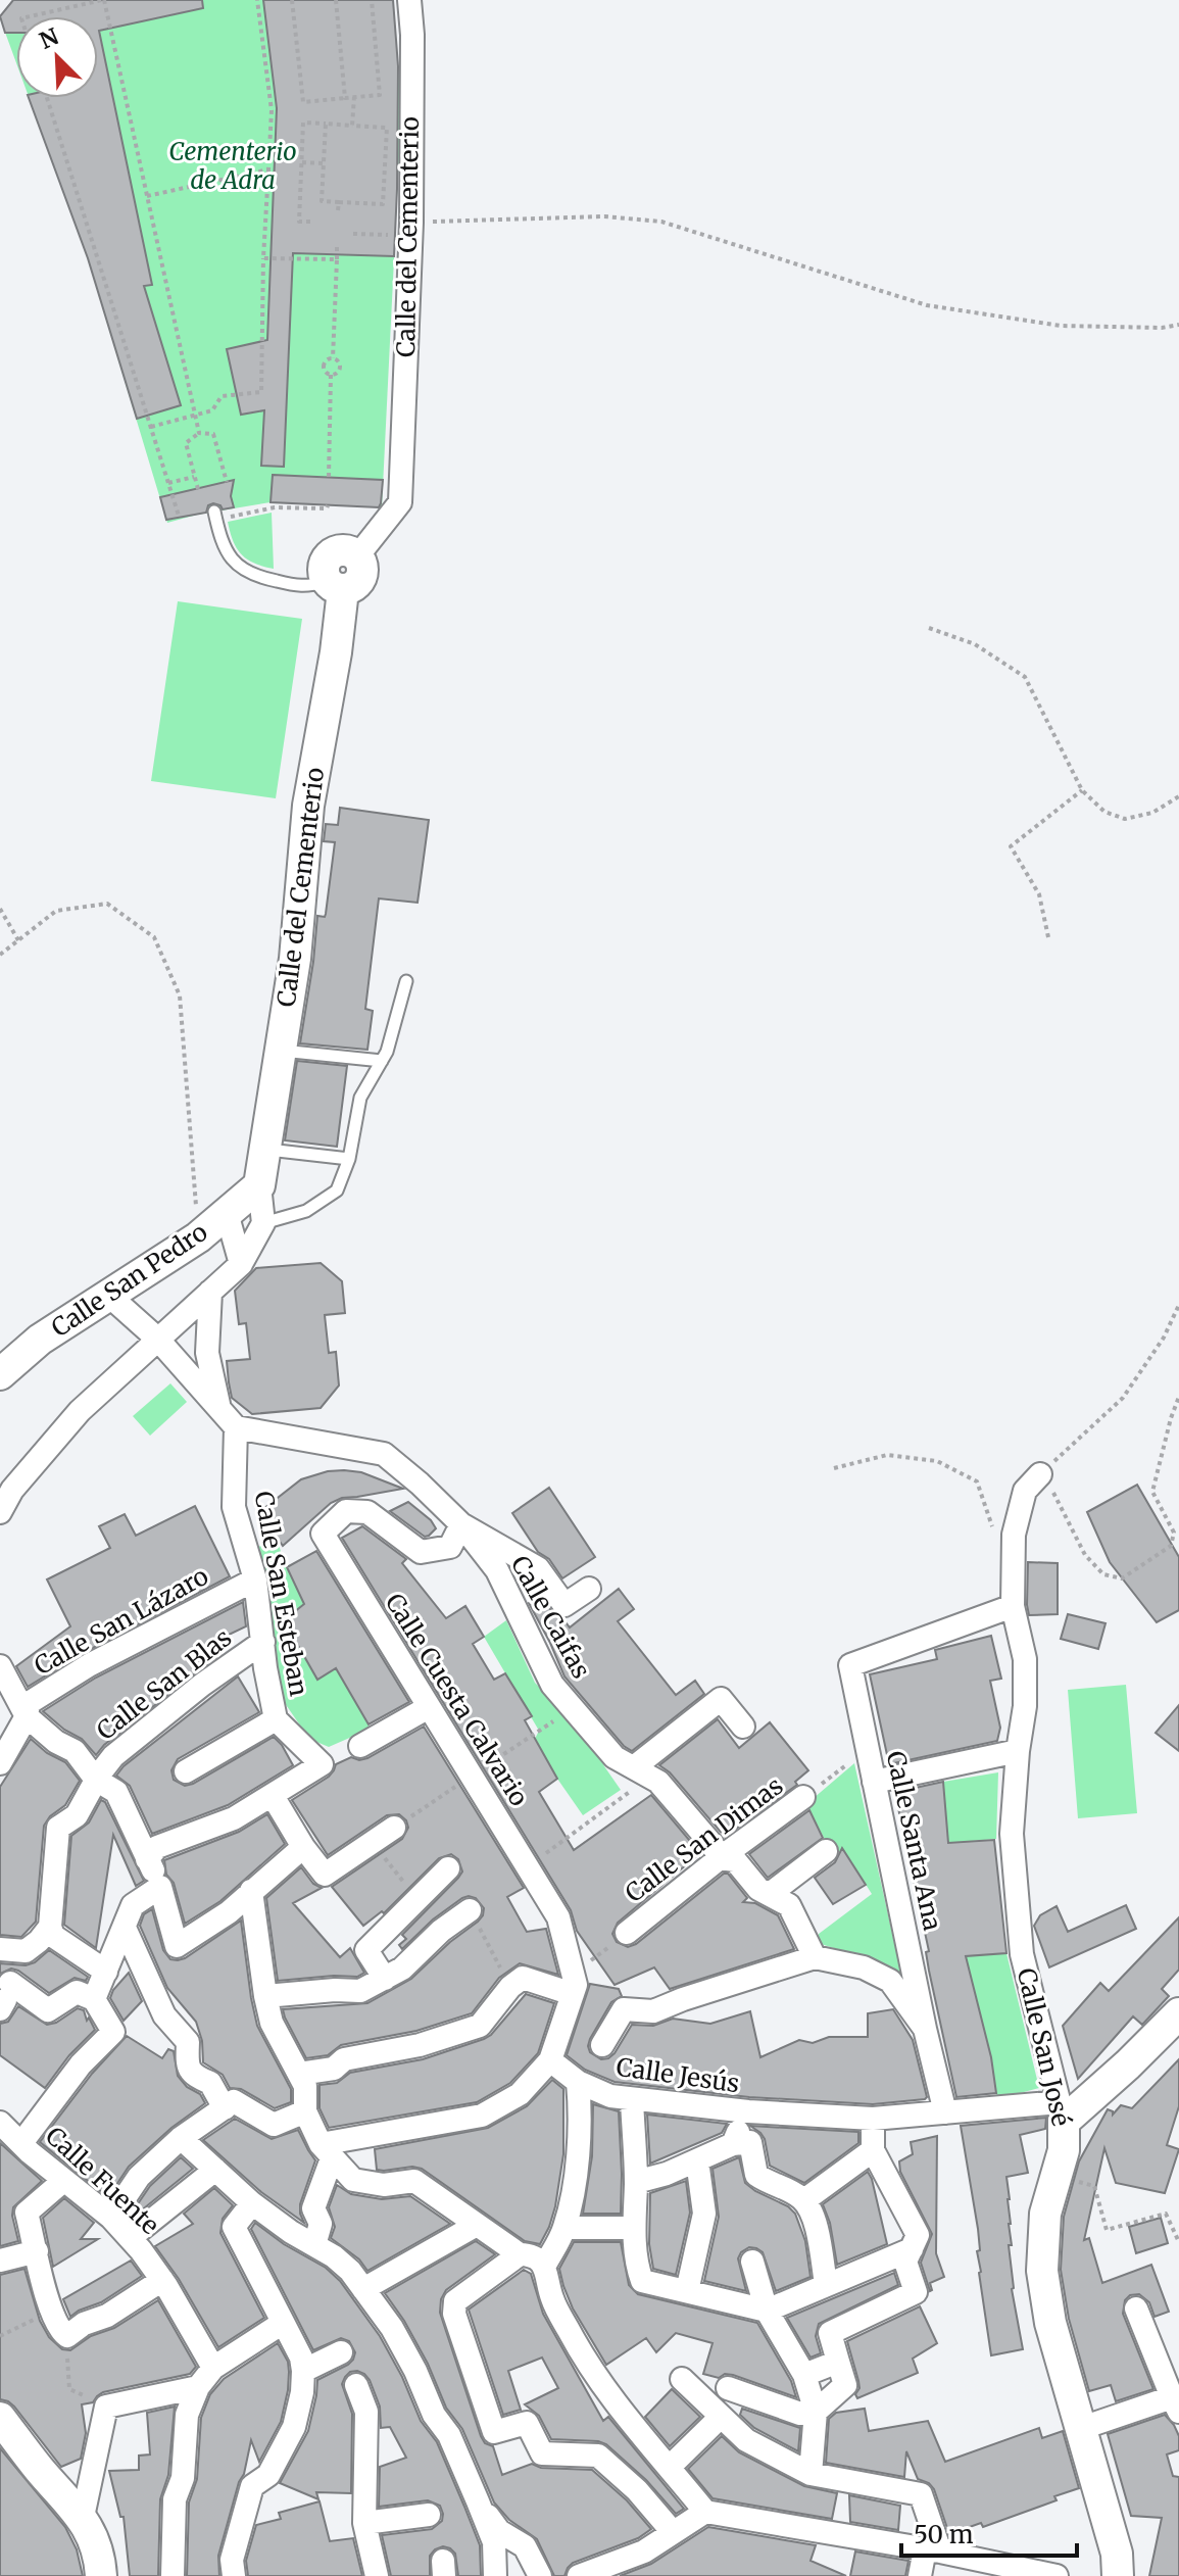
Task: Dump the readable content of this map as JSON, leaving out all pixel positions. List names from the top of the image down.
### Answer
{
  "streets": {
    "street": [
      "Calle del Cementerio",
      "Calle San Pedro",
      "Calle San Esteban",
      "Calle Caifas",
      "Calle San Lázaro",
      "Calle San Blas",
      "Calle Cuesta Calvario",
      "Calle San Dimas",
      "Calle Santa Ana",
      "Calle San José",
      "Calle Jesús",
      "Calle Fuente"
    ]
  },
  "crossings": [
    ["Calle del Cementerio", "Calle San Pedro"],
    ["Calle San Esteban", "Calle Caifas"],
    ["Calle San Esteban", "Calle San Lázaro"],
    ["Calle San Esteban", "Calle San Blas"],
    ["Calle Caifas", "Calle Cuesta Calvario"],
    ["Calle Caifas", "Calle San Dimas"],
    ["Calle Cuesta Calvario", "Calle San Dimas"],
    ["Calle San Dimas", "Calle Santa Ana"],
    ["Calle Santa Ana", "Calle San José"],
    ["Calle Santa Ana", "Calle Jesús"],
    ["Calle San José", "Calle Jesús"]
  ],
  "parks": ["Cementerio de Adra"],
  "scale_bar": "50 m",
  "north": "top left"
}
